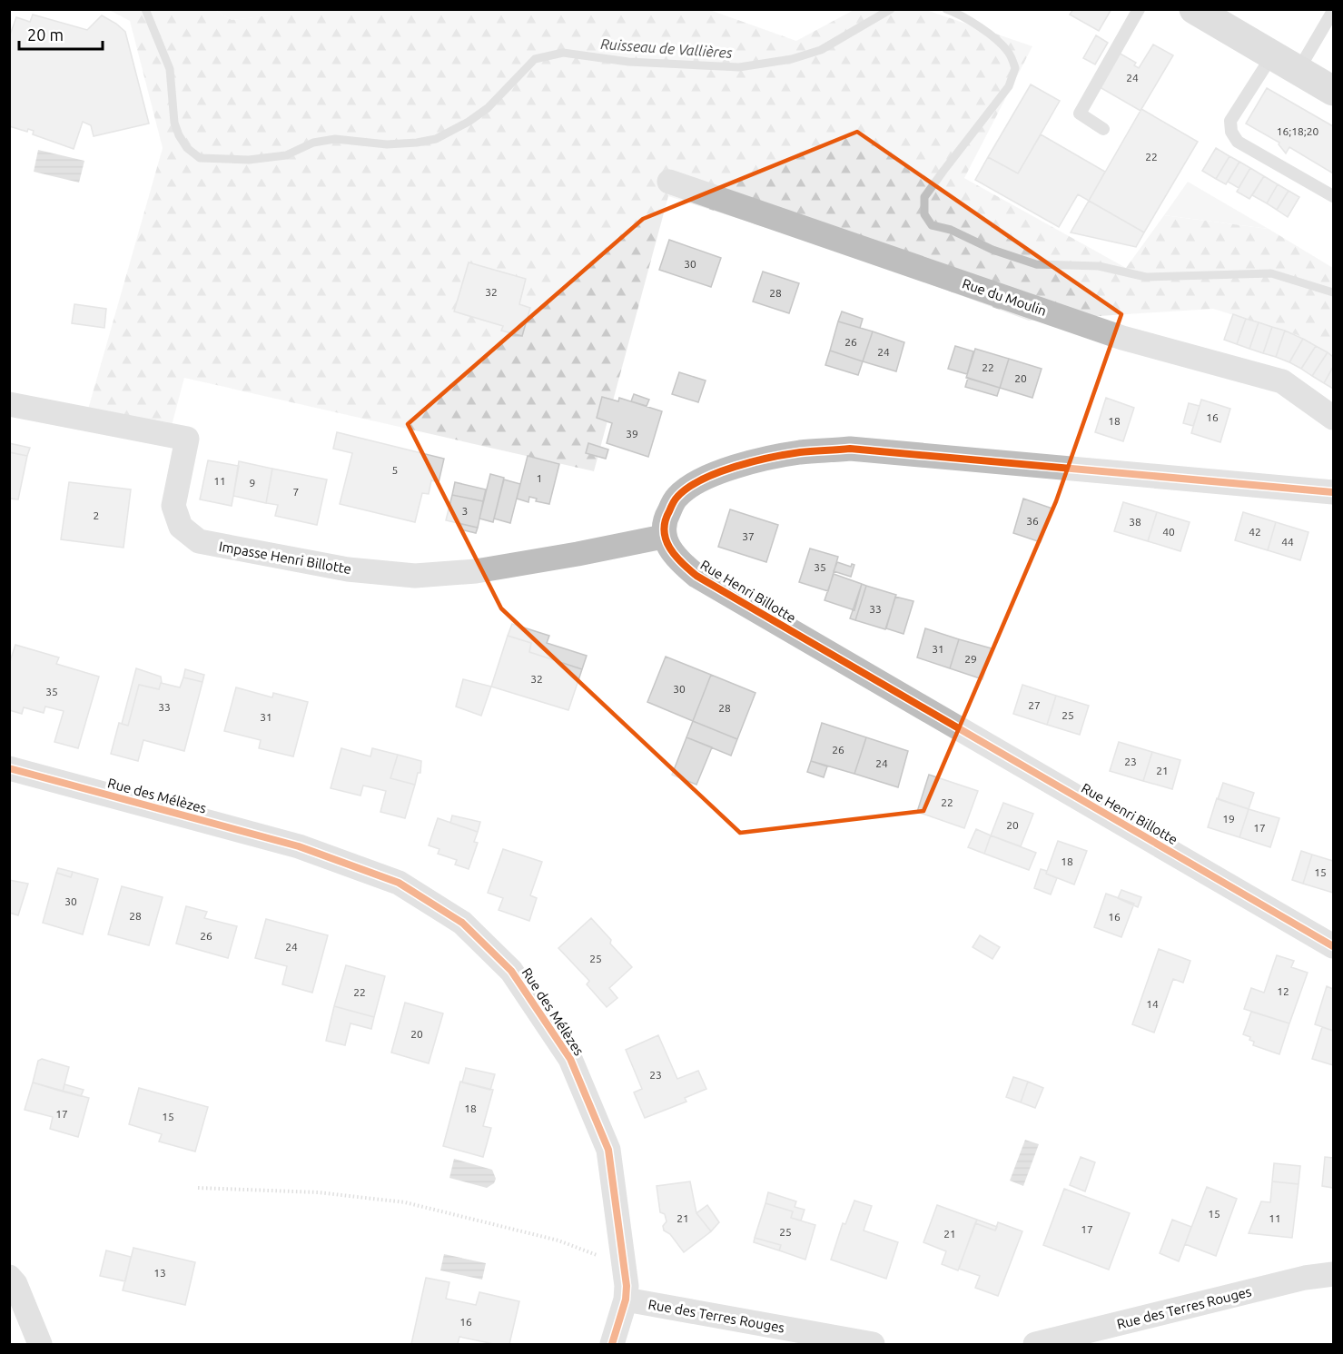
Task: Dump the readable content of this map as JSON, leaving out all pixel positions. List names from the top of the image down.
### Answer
{
  "streets": {
    "street": [
      "Rue du Moulin",
      "Impasse Henri Billotte",
      "Rue Henri Billotte",
      "Rue des Mélèzes",
      "Rue des Terres Rouges"
    ]
  },
  "crossings": [
    ["Impasse Henri Billotte", "Rue Henri Billotte"],
    ["Rue des Mélèzes", "Rue des Terres Rouges"]
  ],
  "water": ["Ruisseau de Vallières"],
  "house_numbers": [
    "24",
    "16;18;20",
    "22",
    "30",
    "32",
    "28",
    "26",
    "24",
    "22",
    "20",
    "16",
    "18",
    "39",
    "5",
    "1",
    "11",
    "9",
    "7",
    "3",
    "2",
    "36",
    "38",
    "40",
    "42",
    "37",
    "44",
    "35",
    "33",
    "31",
    "29",
    "32",
    "30",
    "35",
    "27",
    "33",
    "28",
    "25",
    "31",
    "26",
    "23",
    "24",
    "21",
    "22",
    "19",
    "20",
    "17",
    "18",
    "15",
    "30",
    "28",
    "16",
    "26",
    "24",
    "25",
    "12",
    "22",
    "14",
    "20",
    "23",
    "18",
    "17",
    "15",
    "15",
    "21",
    "11",
    "17",
    "25",
    "21",
    "13",
    "16"
  ],
  "scale_bar": "20 m"
}
